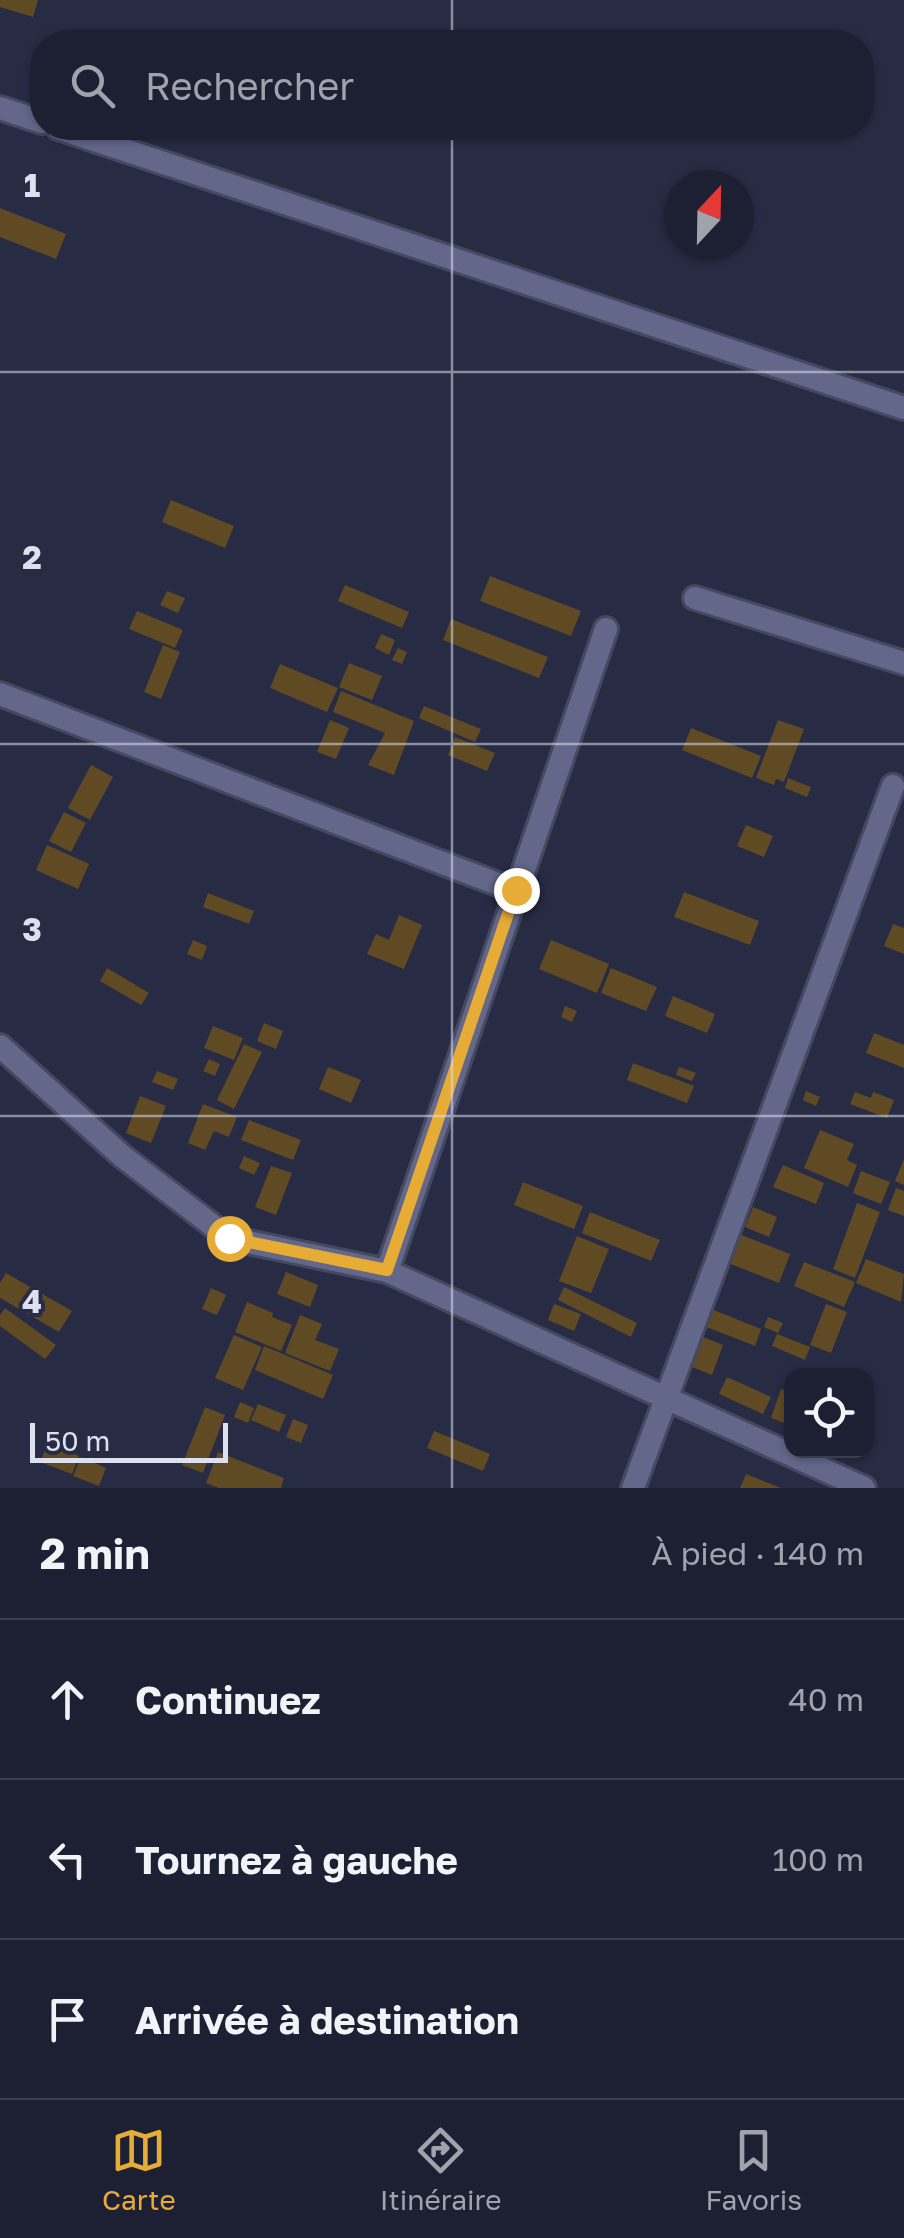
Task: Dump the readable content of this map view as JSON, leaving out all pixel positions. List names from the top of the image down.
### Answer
{
  "scale_bar": "50 m",
  "north": "top",
  "page": {
    "search": "Rechercher",
    "scale": "50 m",
    "heading": ["2 min", "À pied · 140 m"],
    "list": [
      ["Continuez", "40 m"],
      ["Tournez à gauche", "100 m"],
      "Arrivée à destination"
    ],
    "nav": ["Carte", "Itinéraire", "Favoris"]
  },
  "grid": {
    "rows": [
      "1",
      "2",
      "3",
      "4"
    ]
  }
}
